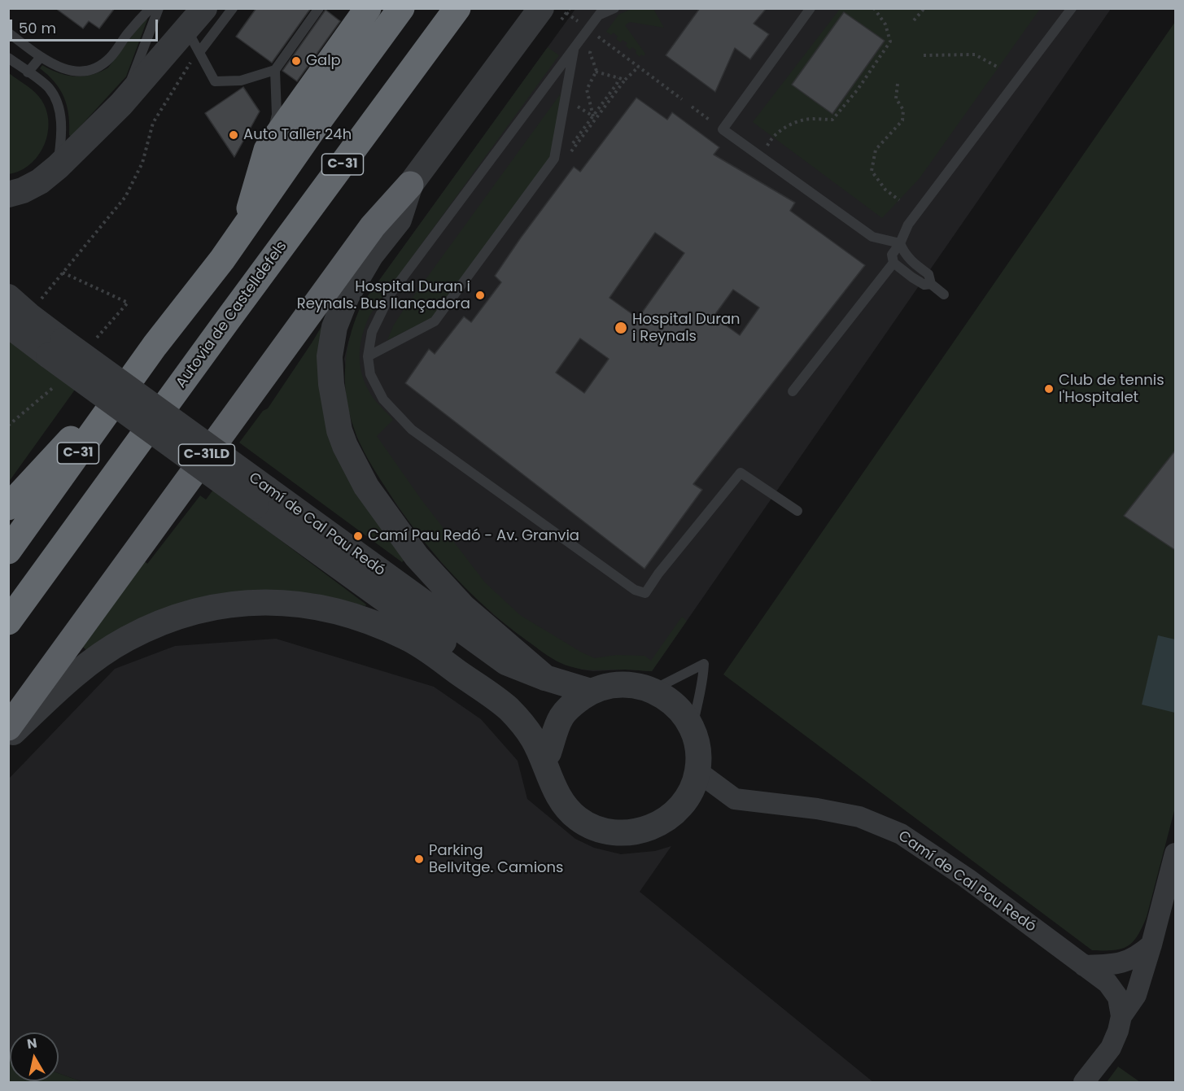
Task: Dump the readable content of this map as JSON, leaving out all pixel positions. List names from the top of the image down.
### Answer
{
  "streets": {
    "highway": ["C-31", "Autovia de Castelldefels", "C-31LD"],
    "street": ["Camí de Cal Pau Redó"]
  },
  "places": [
    "Galp",
    "Auto Taller 24h",
    "Hospital Duran i Reynals. Bus llançadora",
    "Hospital Duran i Reynals",
    "Club de tennis l'Hospitalet",
    "Camí Pau Redó - Av. Granvia",
    "Parking Bellvitge. Camions"
  ],
  "scale_bar": "50 m",
  "north": "top"
}
